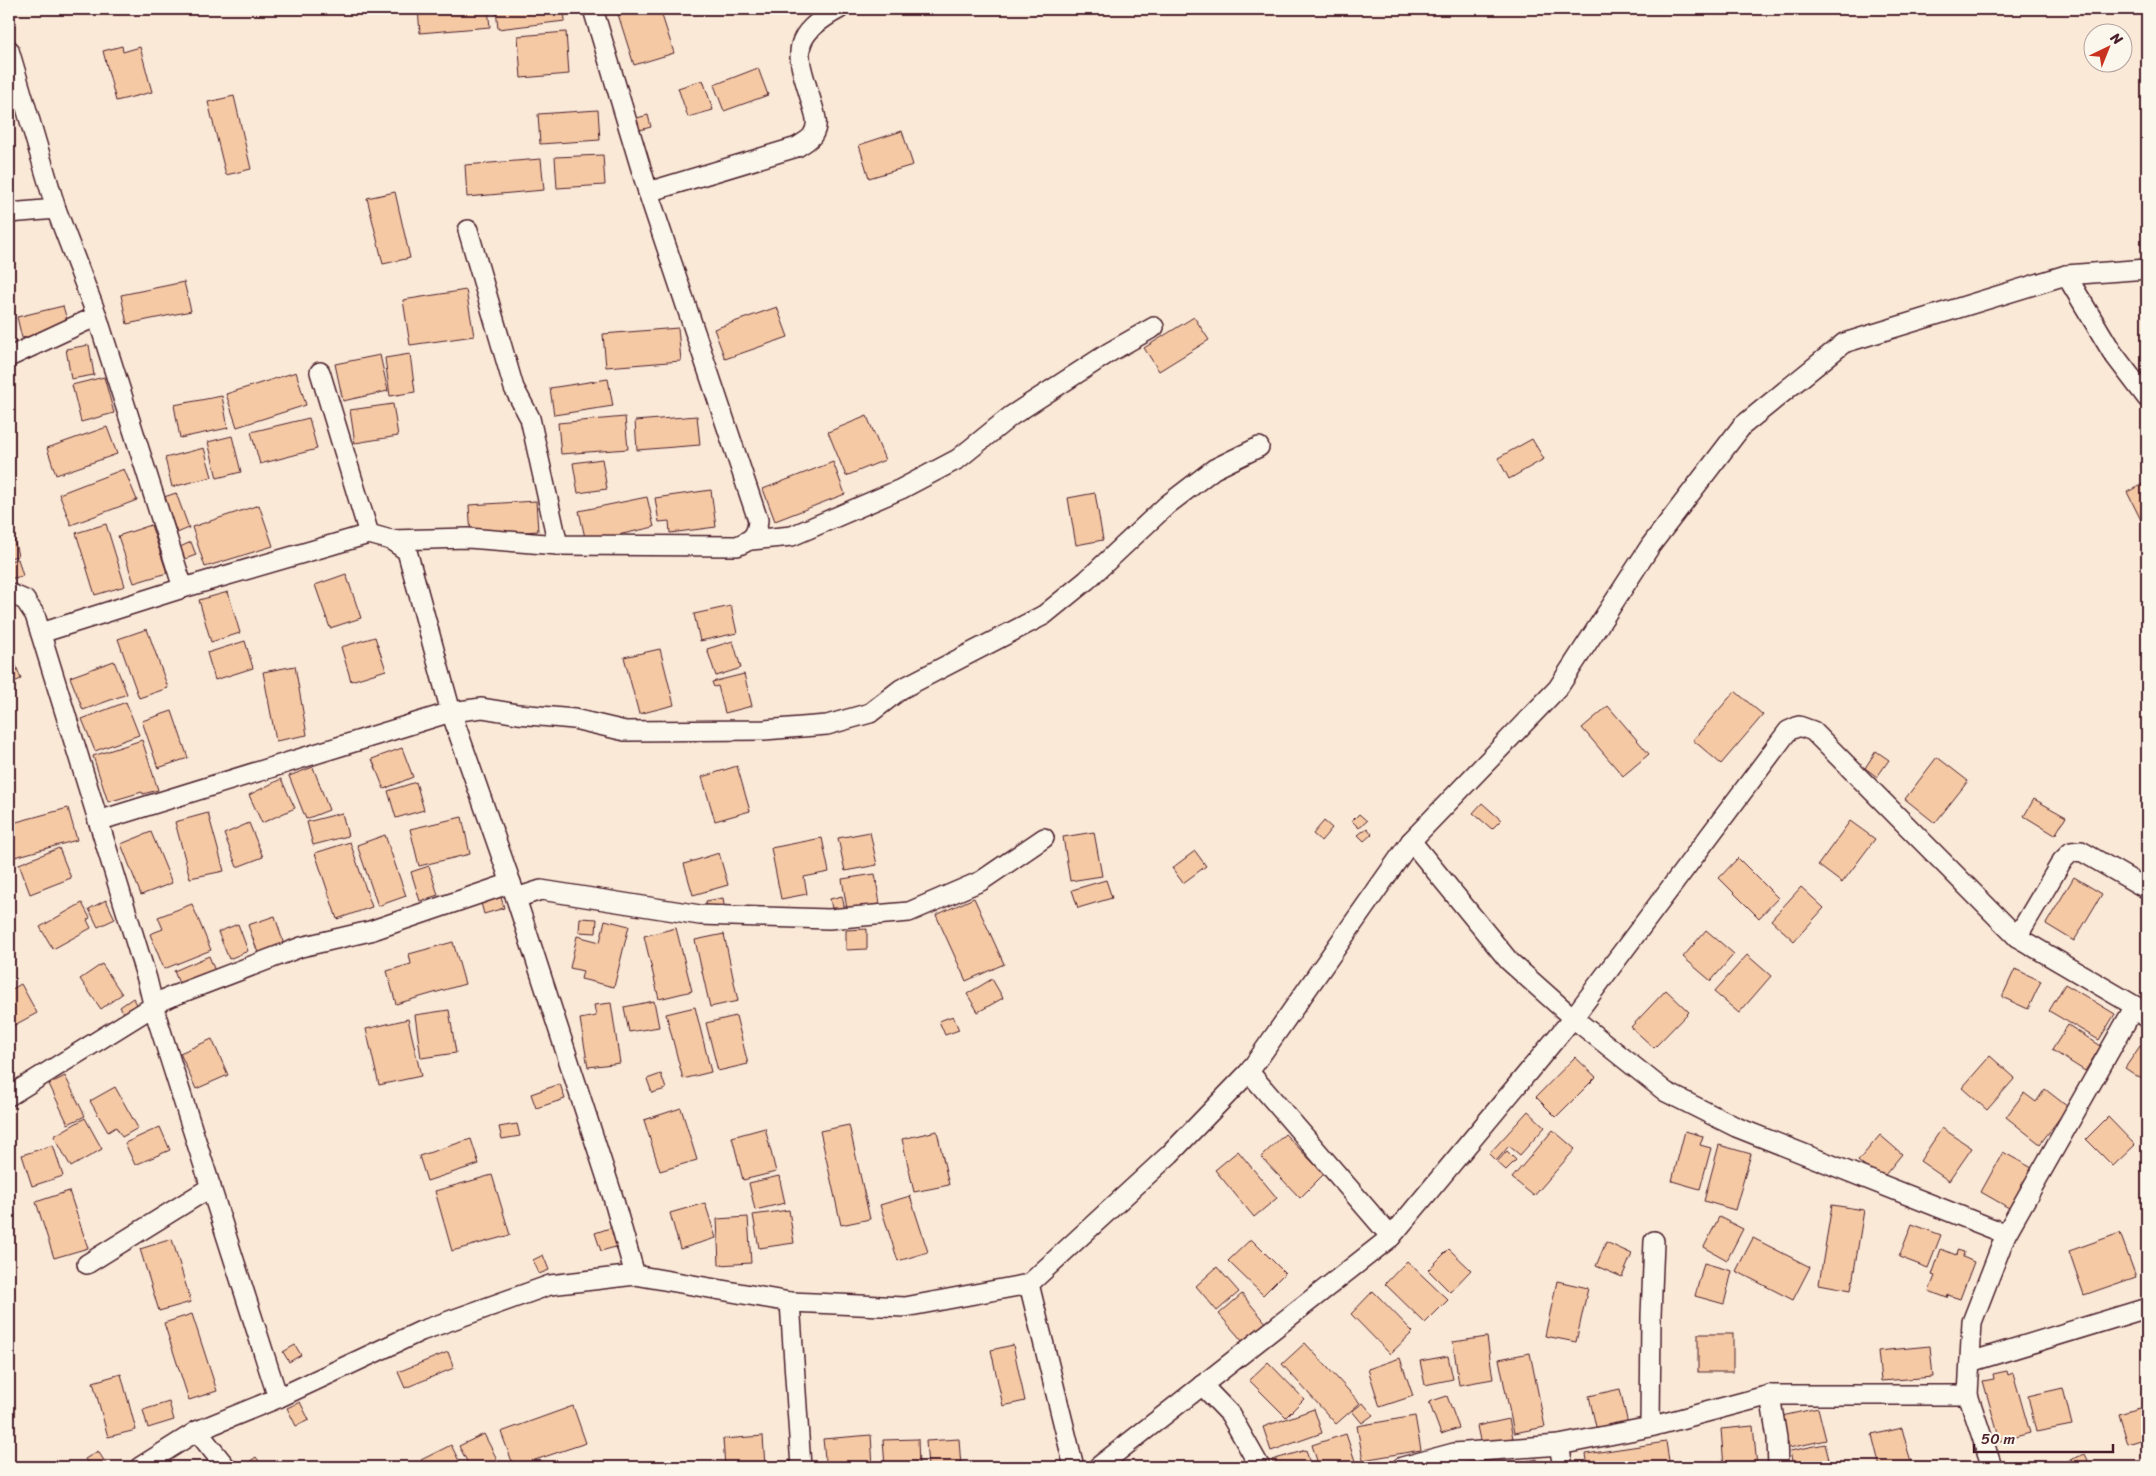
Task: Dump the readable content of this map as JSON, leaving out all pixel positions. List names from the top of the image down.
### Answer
{
  "scale_bar": "50 m",
  "north": "top right"
}
